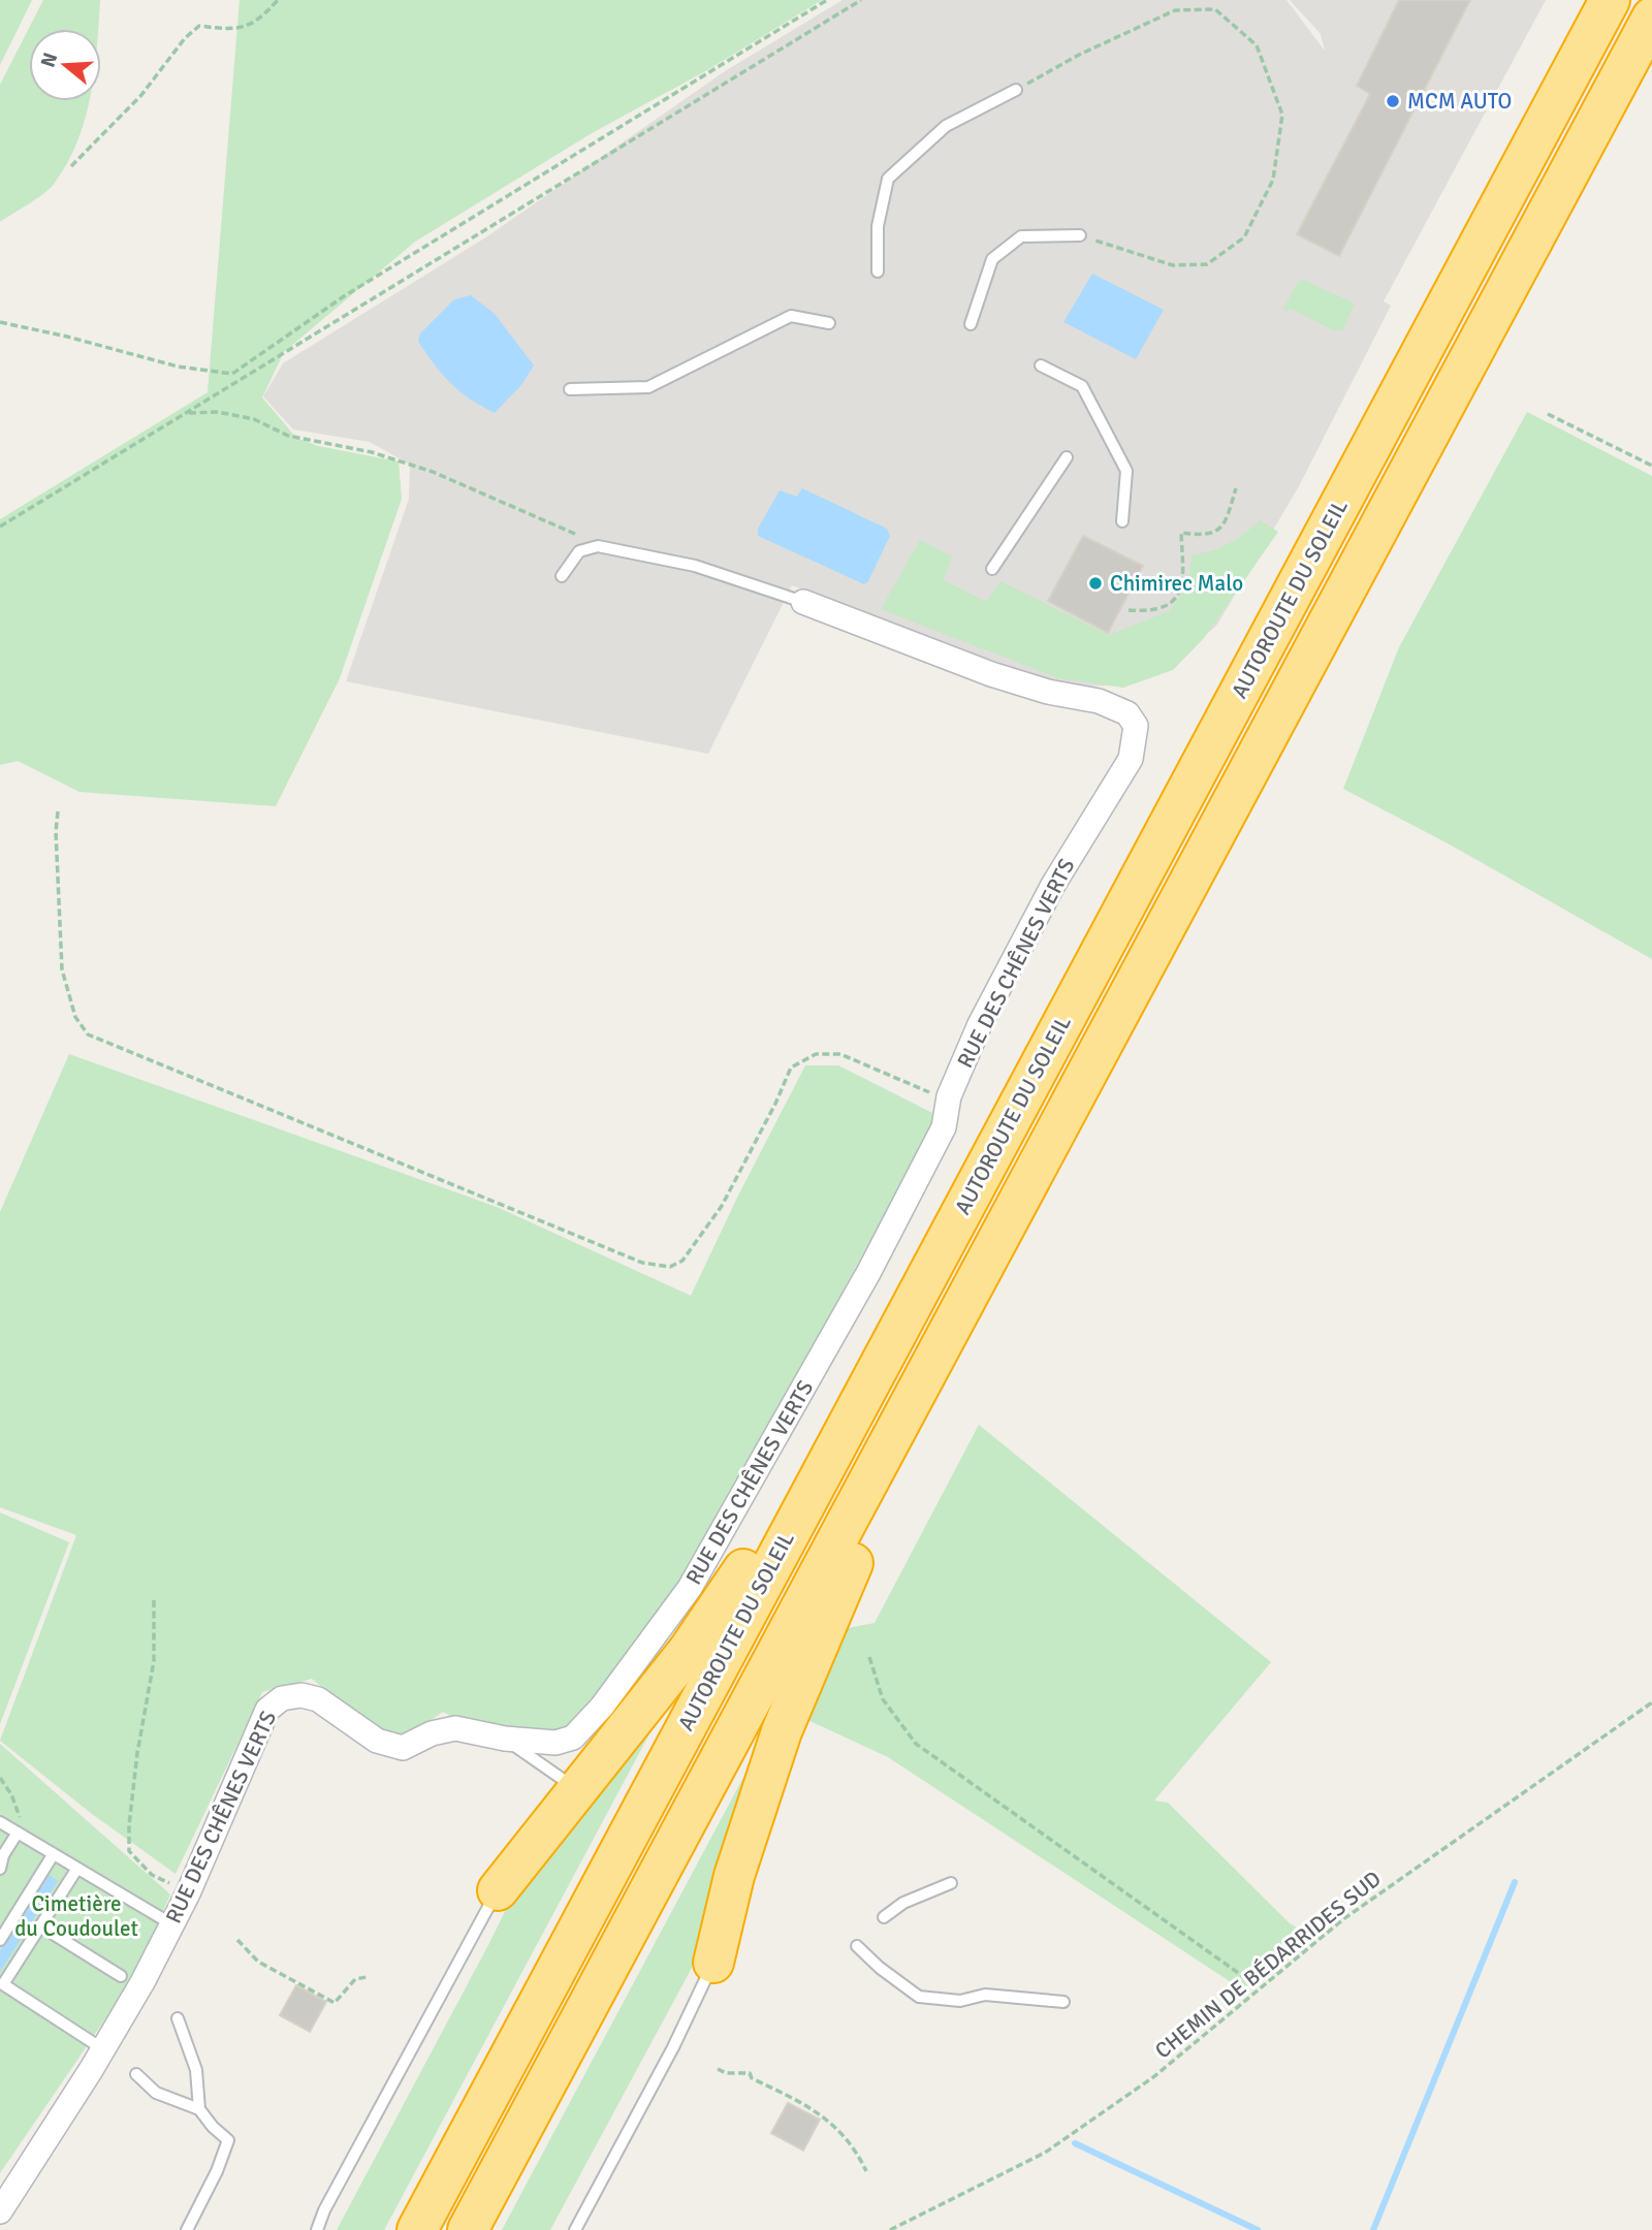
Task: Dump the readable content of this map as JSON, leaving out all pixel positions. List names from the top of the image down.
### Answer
{
  "streets": {
    "highway": ["AUTOROUTE DU SOLEIL"],
    "street": ["RUE DES CHÊNES VERTS"],
    "path": ["CHEMIN DE BÉDARRIDES SUD"]
  },
  "parks": ["Cimetière du Coudoulet"],
  "places": ["MCM AUTO", "Chimirec Malo"],
  "north": "left"
}
